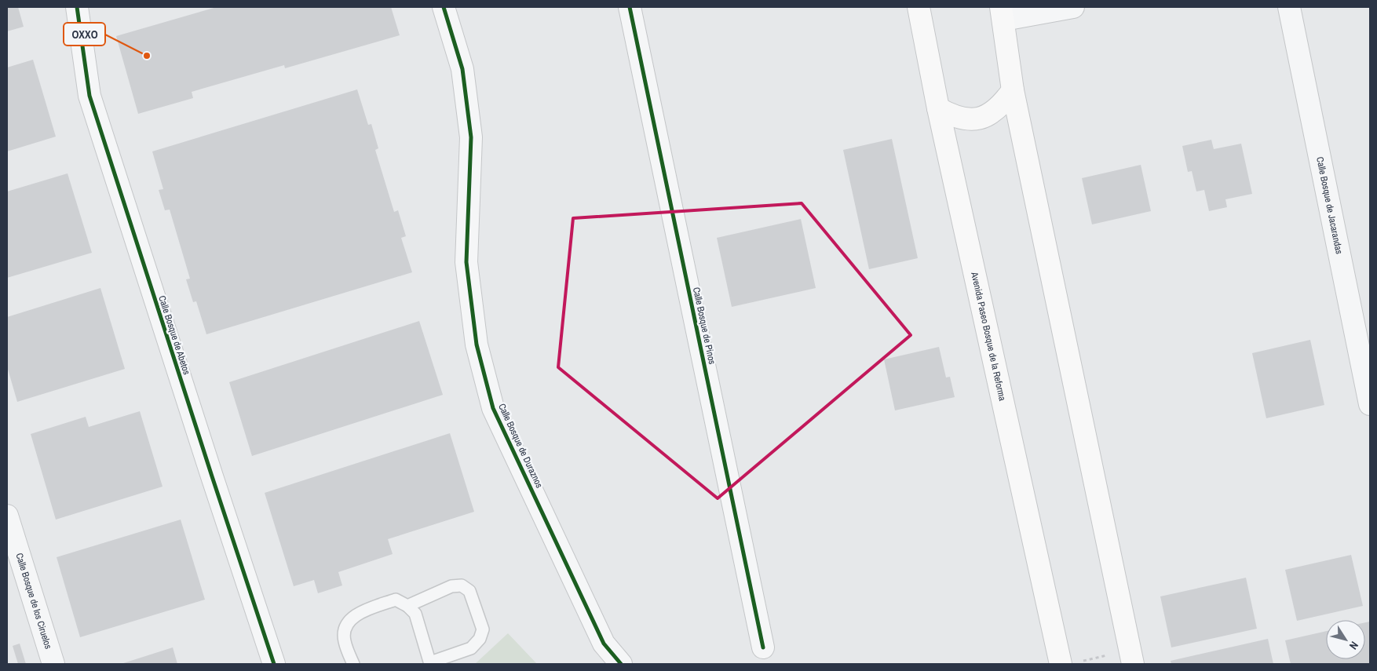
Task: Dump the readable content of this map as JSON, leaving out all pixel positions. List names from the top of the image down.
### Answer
{
  "streets": {
    "main road": ["Avenida Paseo Bosque de la Reforma"],
    "street": [
      "Calle Bosque de Jacarandas",
      "Calle Bosque de Pinos",
      "Calle Bosque de Abetos",
      "Calle Bosque de Duraznos",
      "Calle Bosque de los Ciruelos"
    ]
  },
  "places": ["OXXO"],
  "north": "bottom right"
}
